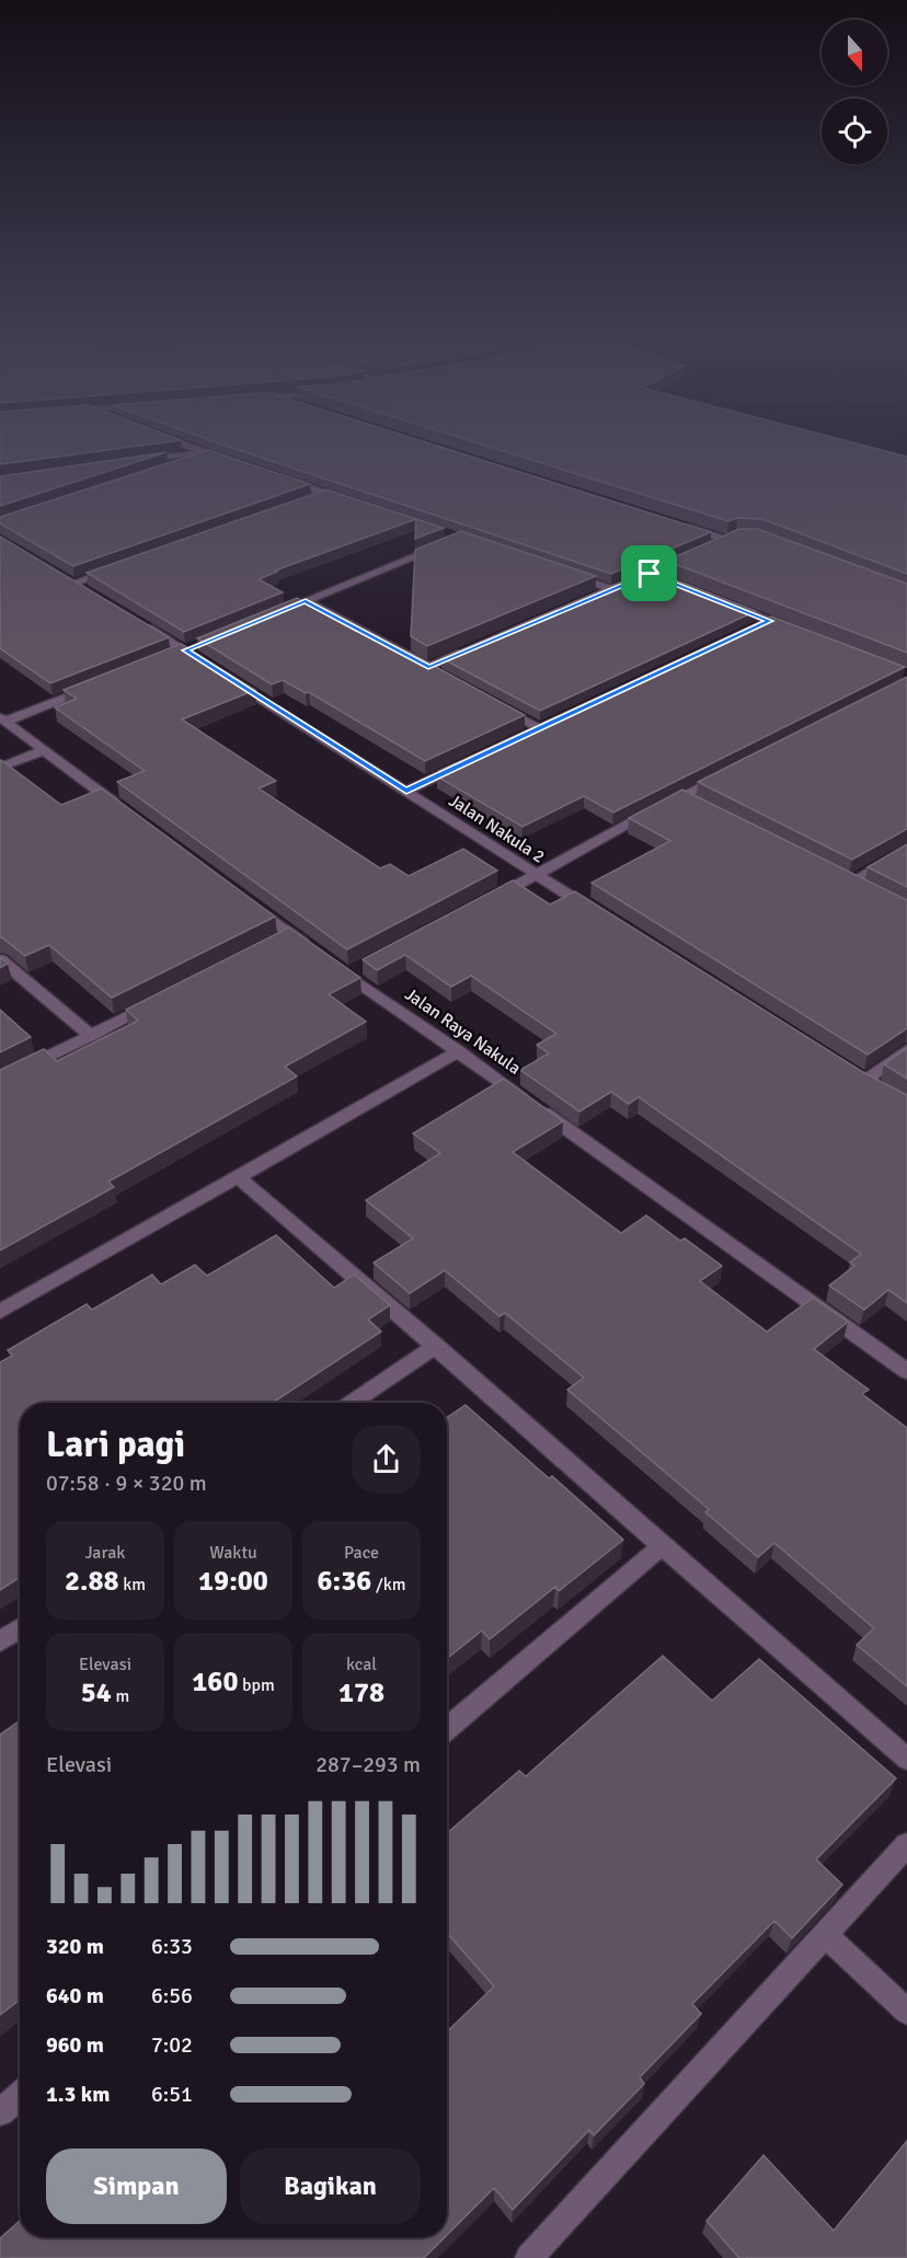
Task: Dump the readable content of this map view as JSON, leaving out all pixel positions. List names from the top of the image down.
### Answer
{
  "streets": {
    "street": ["Jalan Nakula 2", "Jalan Raya Nakula"]
  },
  "north": "bottom",
  "page": {
    "heading": ["Lari pagi", "07:58 · 9 × 320 m"],
    "stats": [
      ["Jarak", "2.88 km"],
      ["Waktu", "19:00"],
      ["Pace", "6:36 /km"],
      ["Elevasi", "54 m"],
      ["160 bpm"],
      ["kcal", "178"]
    ],
    "chart": ["Elevasi", "287–293 m"],
    "list": [
      {
        "name": "320 m",
        "note": "6:33"
      },
      {
        "name": "640 m",
        "note": "6:56"
      },
      {
        "name": "960 m",
        "note": "7:02"
      },
      {
        "name": "1.3 km",
        "note": "6:51"
      }
    ],
    "buttons": ["Simpan", "Bagikan"]
  }
}
